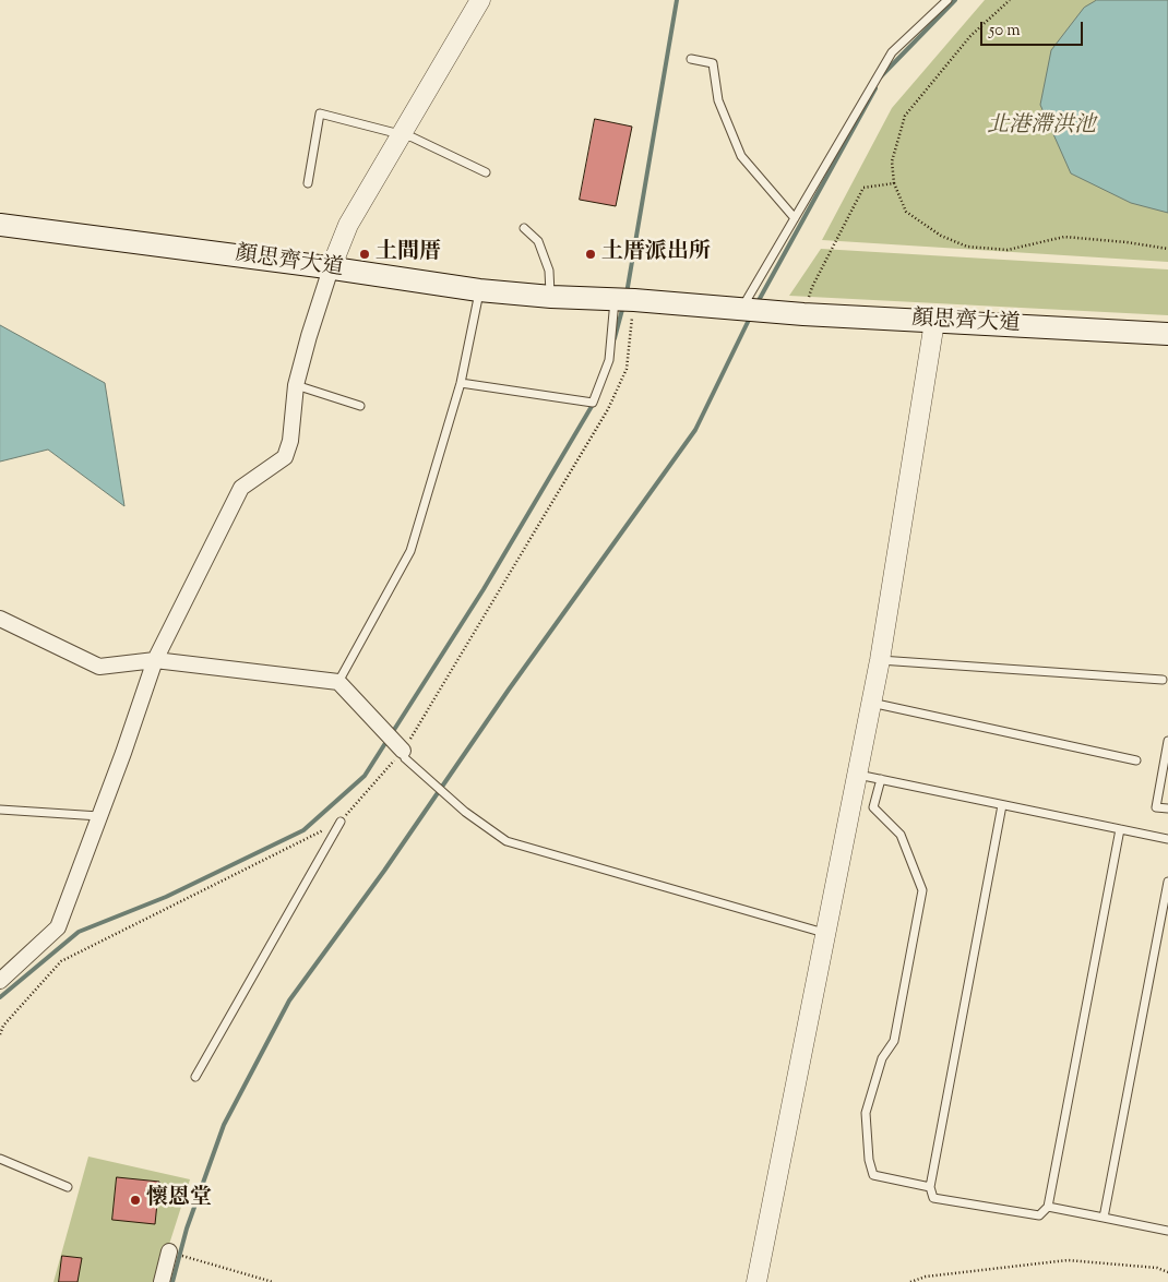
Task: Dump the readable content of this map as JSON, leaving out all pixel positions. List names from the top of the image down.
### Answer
{
  "streets": {
    "main road": ["顏思齊大道"]
  },
  "parks": ["北港滯洪池"],
  "places": ["土間厝", "土厝派出所", "懷恩堂"],
  "scale_bar": "50 m"
}
